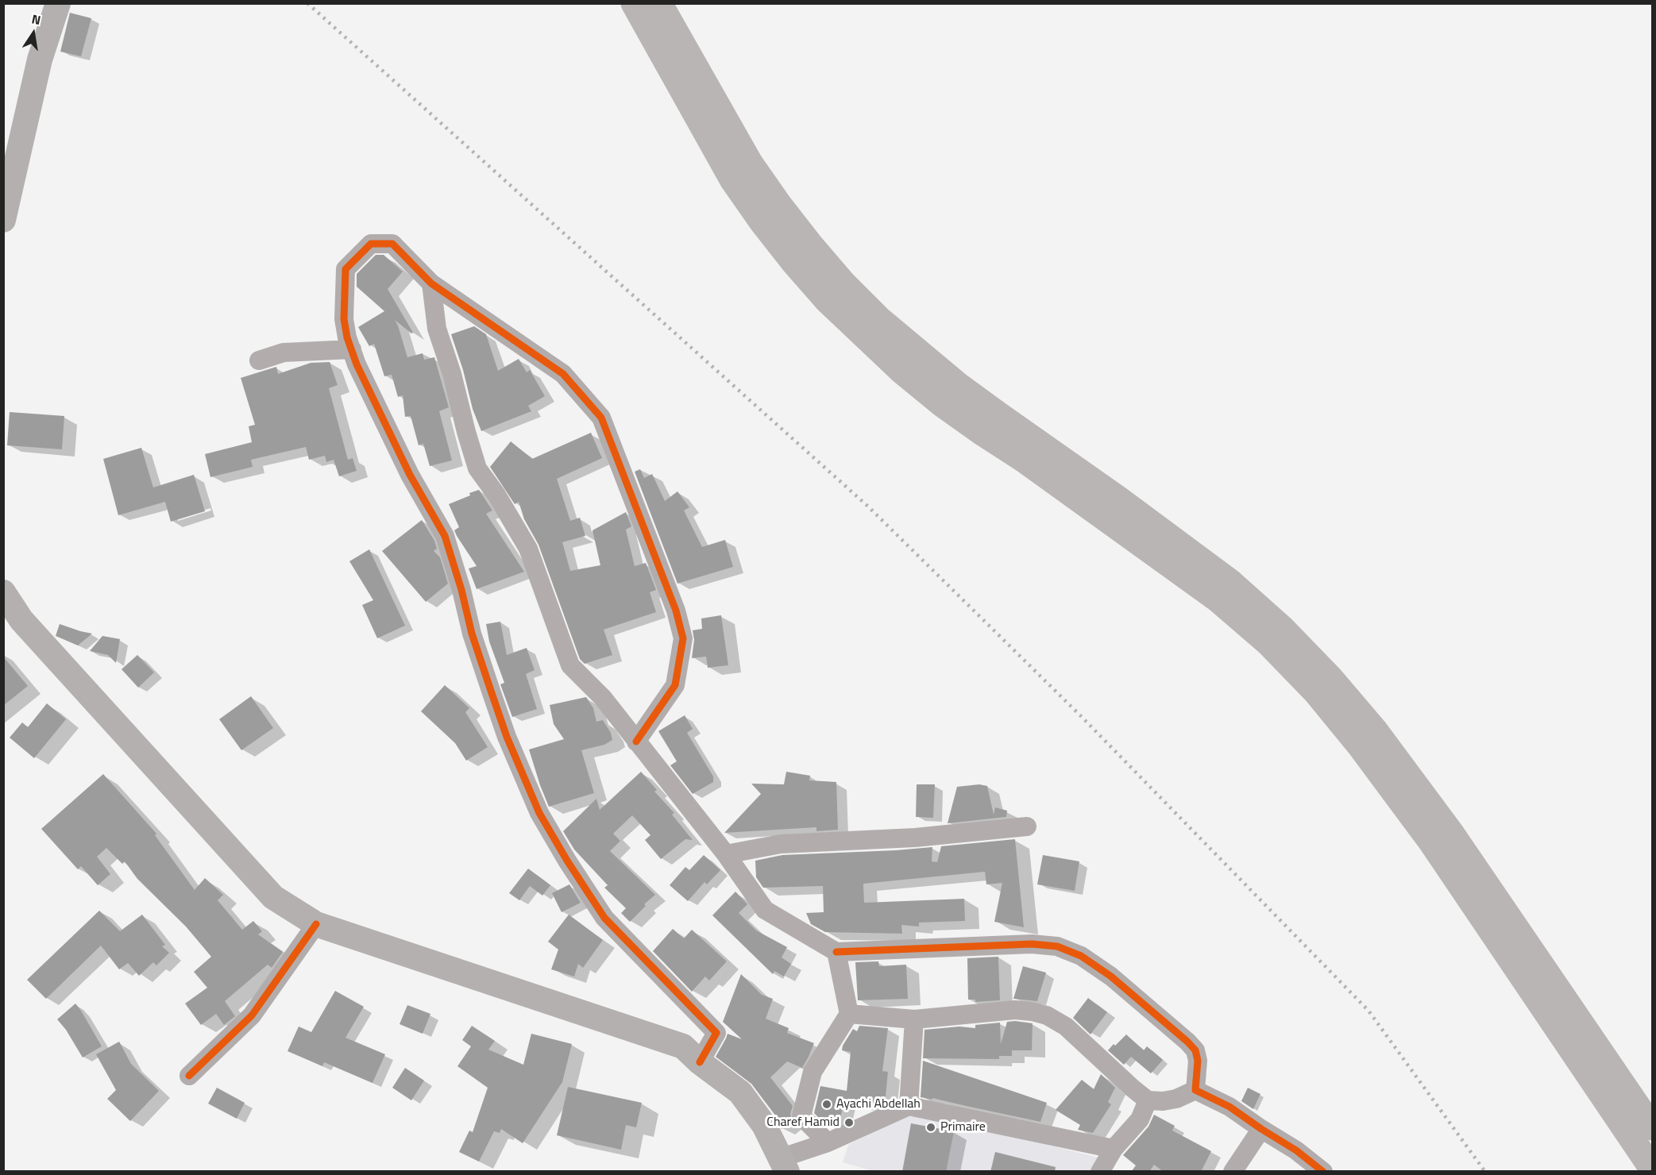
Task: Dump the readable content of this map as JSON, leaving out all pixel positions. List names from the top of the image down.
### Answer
{
  "places": ["Ayachi Abdellah", "Charef Hamid", "Primaire"],
  "north": "top"
}
